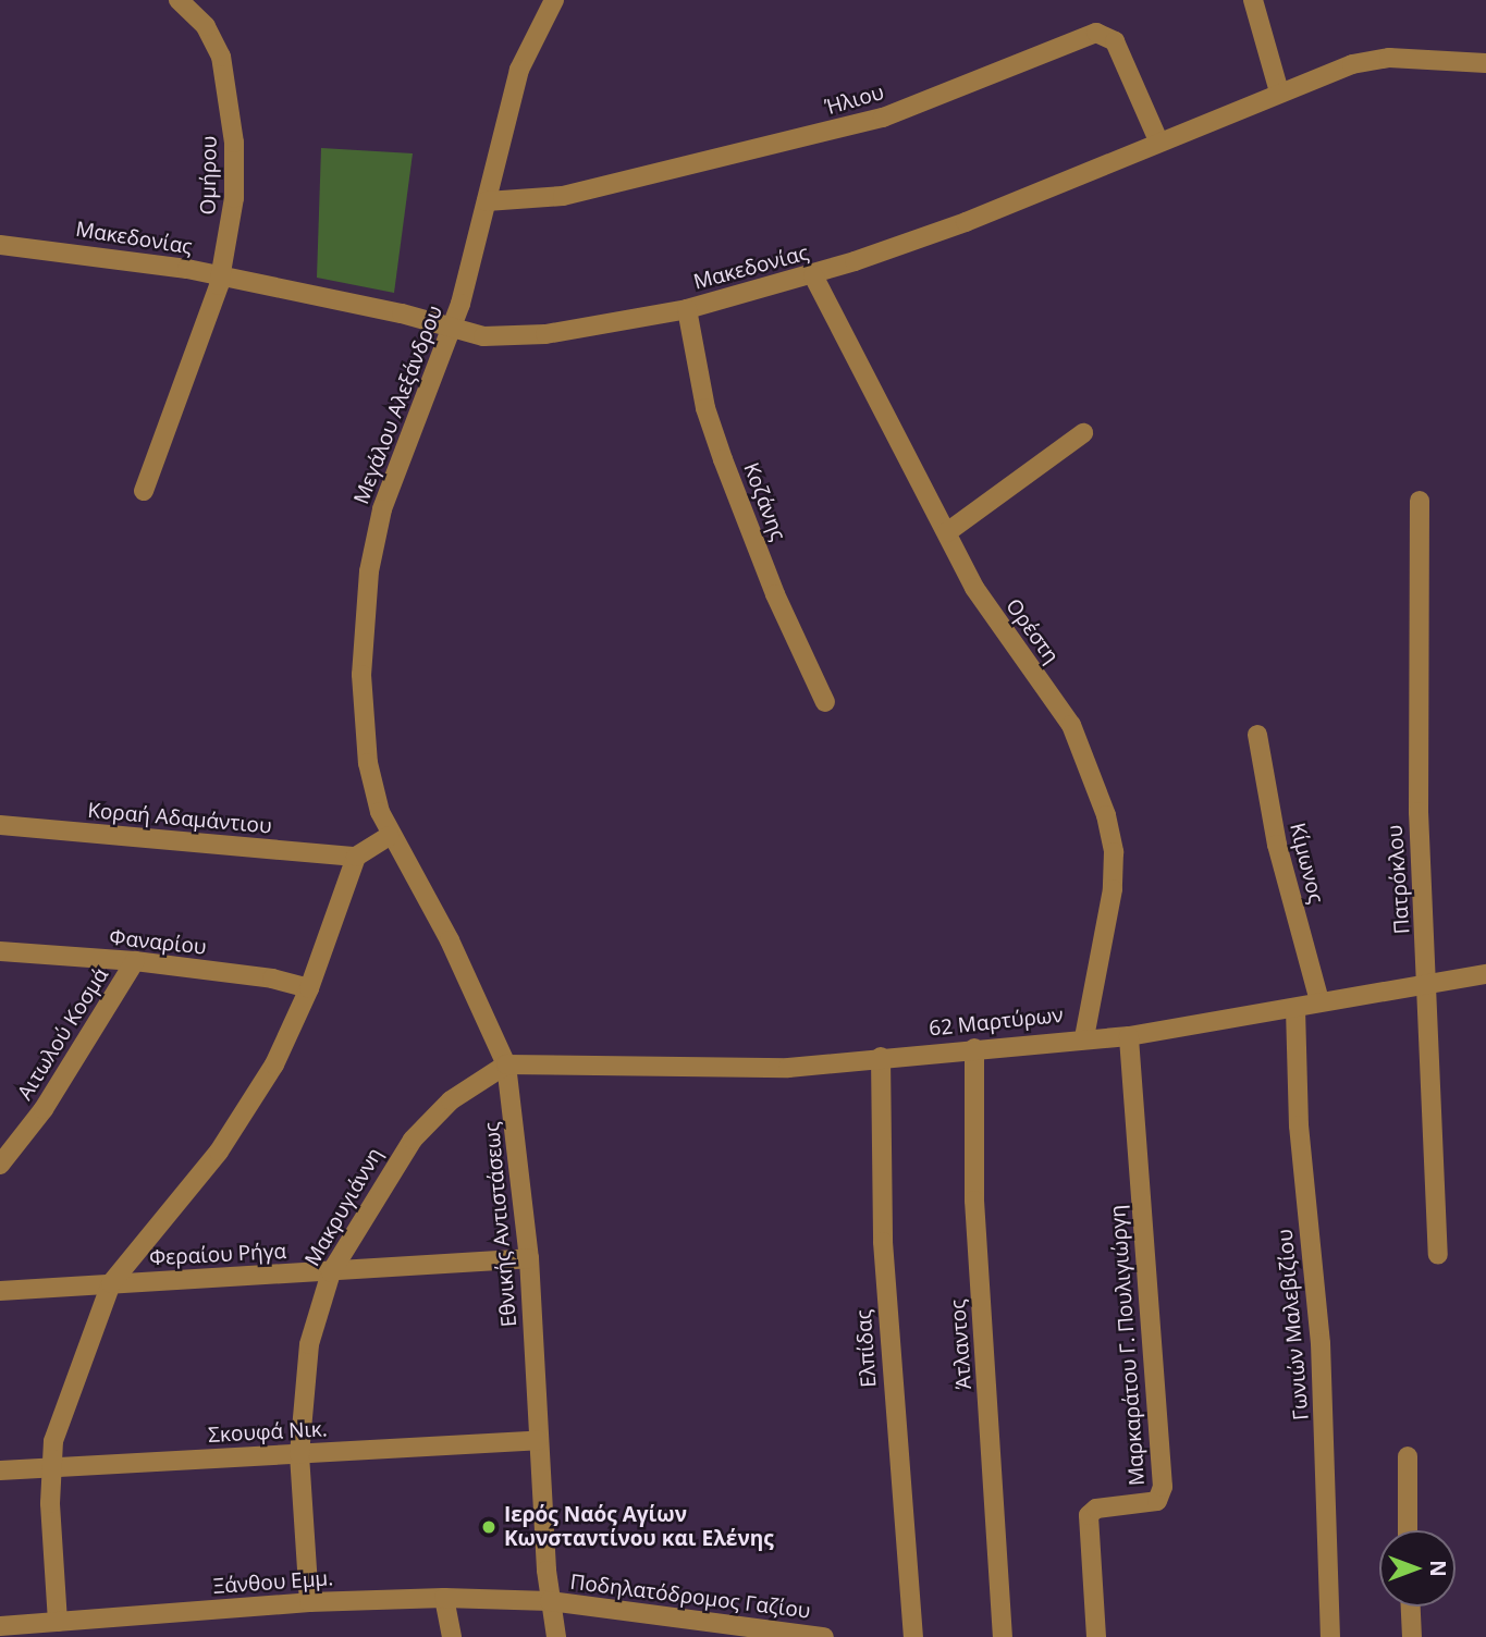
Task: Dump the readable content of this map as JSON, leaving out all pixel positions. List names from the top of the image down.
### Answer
{
  "streets": {
    "street": [
      "Ήλιου",
      "Ομήρου",
      "Μακεδονίας",
      "Μεγάλου Αλεξάνδρου",
      "Κοζάνης",
      "Ορέστη",
      "Κοραή Αδαμάντιου",
      "Κίμωνος",
      "Πατρόκλου",
      "Φαναρίου",
      "62 Μαρτύρων",
      "Αιτωλού Κοσμά",
      "Μακρυγιάννη",
      "Εθνικής Αντιστάσεως",
      "Φεραίου Ρήγα",
      "Γωνιών Μαλεβιζίου",
      "Άτλαντος",
      "Μαρκαράτου Γ. Πουλιγιώργη",
      "Ελπίδας",
      "Σκουφά Νικ.",
      "Ξάνθου Εμμ.",
      "Ποδηλατόδρομος Γαζίου"
    ]
  },
  "crossings": [
    ["Ήλιου", "Μακεδονίας"],
    ["Ήλιου", "Μεγάλου Αλεξάνδρου"],
    ["Ομήρου", "Μακεδονίας"],
    ["Μακεδονίας", "Μεγάλου Αλεξάνδρου"],
    ["Μακεδονίας", "Κοζάνης"],
    ["Μακεδονίας", "Ορέστη"],
    ["Μεγάλου Αλεξάνδρου", "Εθνικής Αντιστάσεως"],
    ["Ορέστη", "62 Μαρτύρων"],
    ["Κίμωνος", "62 Μαρτύρων"],
    ["Πατρόκλου", "62 Μαρτύρων"],
    ["Φαναρίου", "Αιτωλού Κοσμά"],
    ["62 Μαρτύρων", "Μακρυγιάννη"],
    ["62 Μαρτύρων", "Εθνικής Αντιστάσεως"],
    ["62 Μαρτύρων", "Γωνιών Μαλεβιζίου"],
    ["62 Μαρτύρων", "Άτλαντος"],
    ["62 Μαρτύρων", "Μαρκαράτου Γ. Πουλιγιώργη"],
    ["62 Μαρτύρων", "Ελπίδας"],
    ["Μακρυγιάννη", "Εθνικής Αντιστάσεως"],
    ["Μακρυγιάννη", "Φεραίου Ρήγα"],
    ["Μακρυγιάννη", "Σκουφά Νικ."],
    ["Μακρυγιάννη", "Ξάνθου Εμμ."],
    ["Εθνικής Αντιστάσεως", "Φεραίου Ρήγα"],
    ["Εθνικής Αντιστάσεως", "Σκουφά Νικ."],
    ["Εθνικής Αντιστάσεως", "Ξάνθου Εμμ."],
    ["Εθνικής Αντιστάσεως", "Ποδηλατόδρομος Γαζίου"],
    ["Ξάνθου Εμμ.", "Ποδηλατόδρομος Γαζίου"]
  ],
  "places": ["Ιερός Ναός Αγίων Κωνσταντίνου και Ελένης"],
  "north": "right"
}
